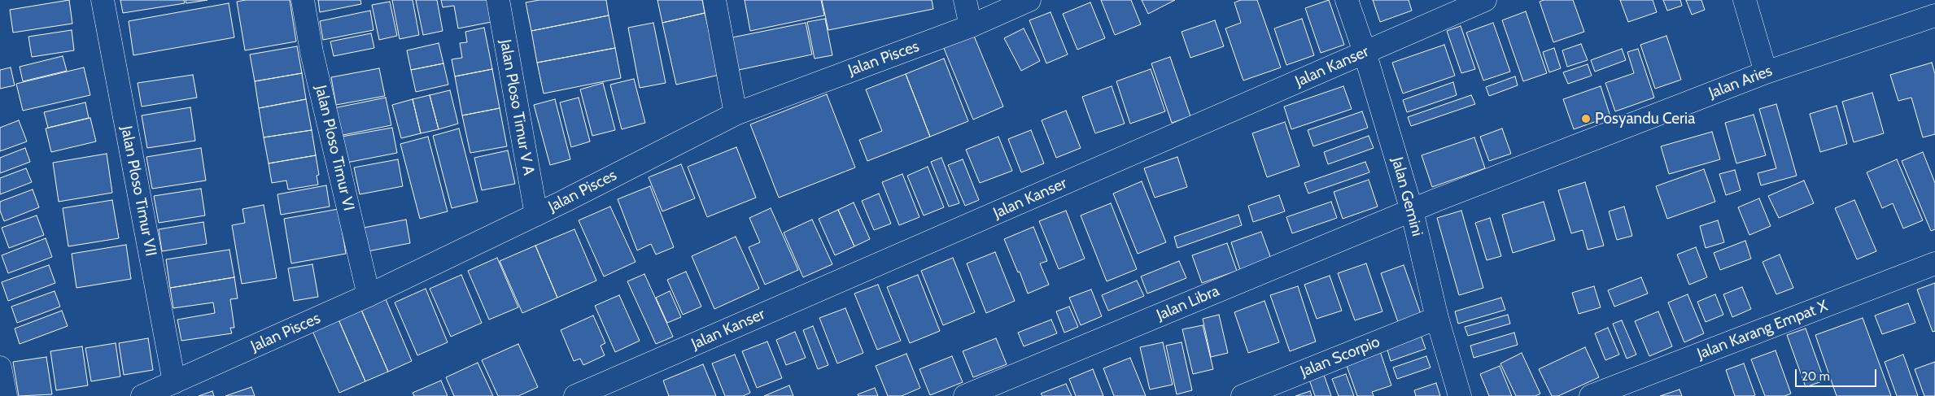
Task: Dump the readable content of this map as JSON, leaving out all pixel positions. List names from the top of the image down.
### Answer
{
  "streets": {
    "street": [
      "Jalan Pisces",
      "Jalan Kanser",
      "Jalan Aries",
      "Jalan Ploso Timur V A",
      "Jalan Ploso Timur VI",
      "Jalan Ploso Timur VII",
      "Jalan Gemini",
      "Jalan Libra",
      "Jalan Karang Empat X",
      "Jalan Scorpio"
    ]
  },
  "crossings": [
    ["Jalan Pisces", "Jalan Ploso Timur V A"],
    ["Jalan Pisces", "Jalan Ploso Timur VI"],
    ["Jalan Pisces", "Jalan Ploso Timur VII"],
    ["Jalan Kanser", "Jalan Gemini"],
    ["Jalan Aries", "Jalan Gemini"],
    ["Jalan Aries", "Jalan Libra"],
    ["Jalan Gemini", "Jalan Libra"],
    ["Jalan Gemini", "Jalan Scorpio"]
  ],
  "places": ["Posyandu Ceria"],
  "scale_bar": "20 m"
}
